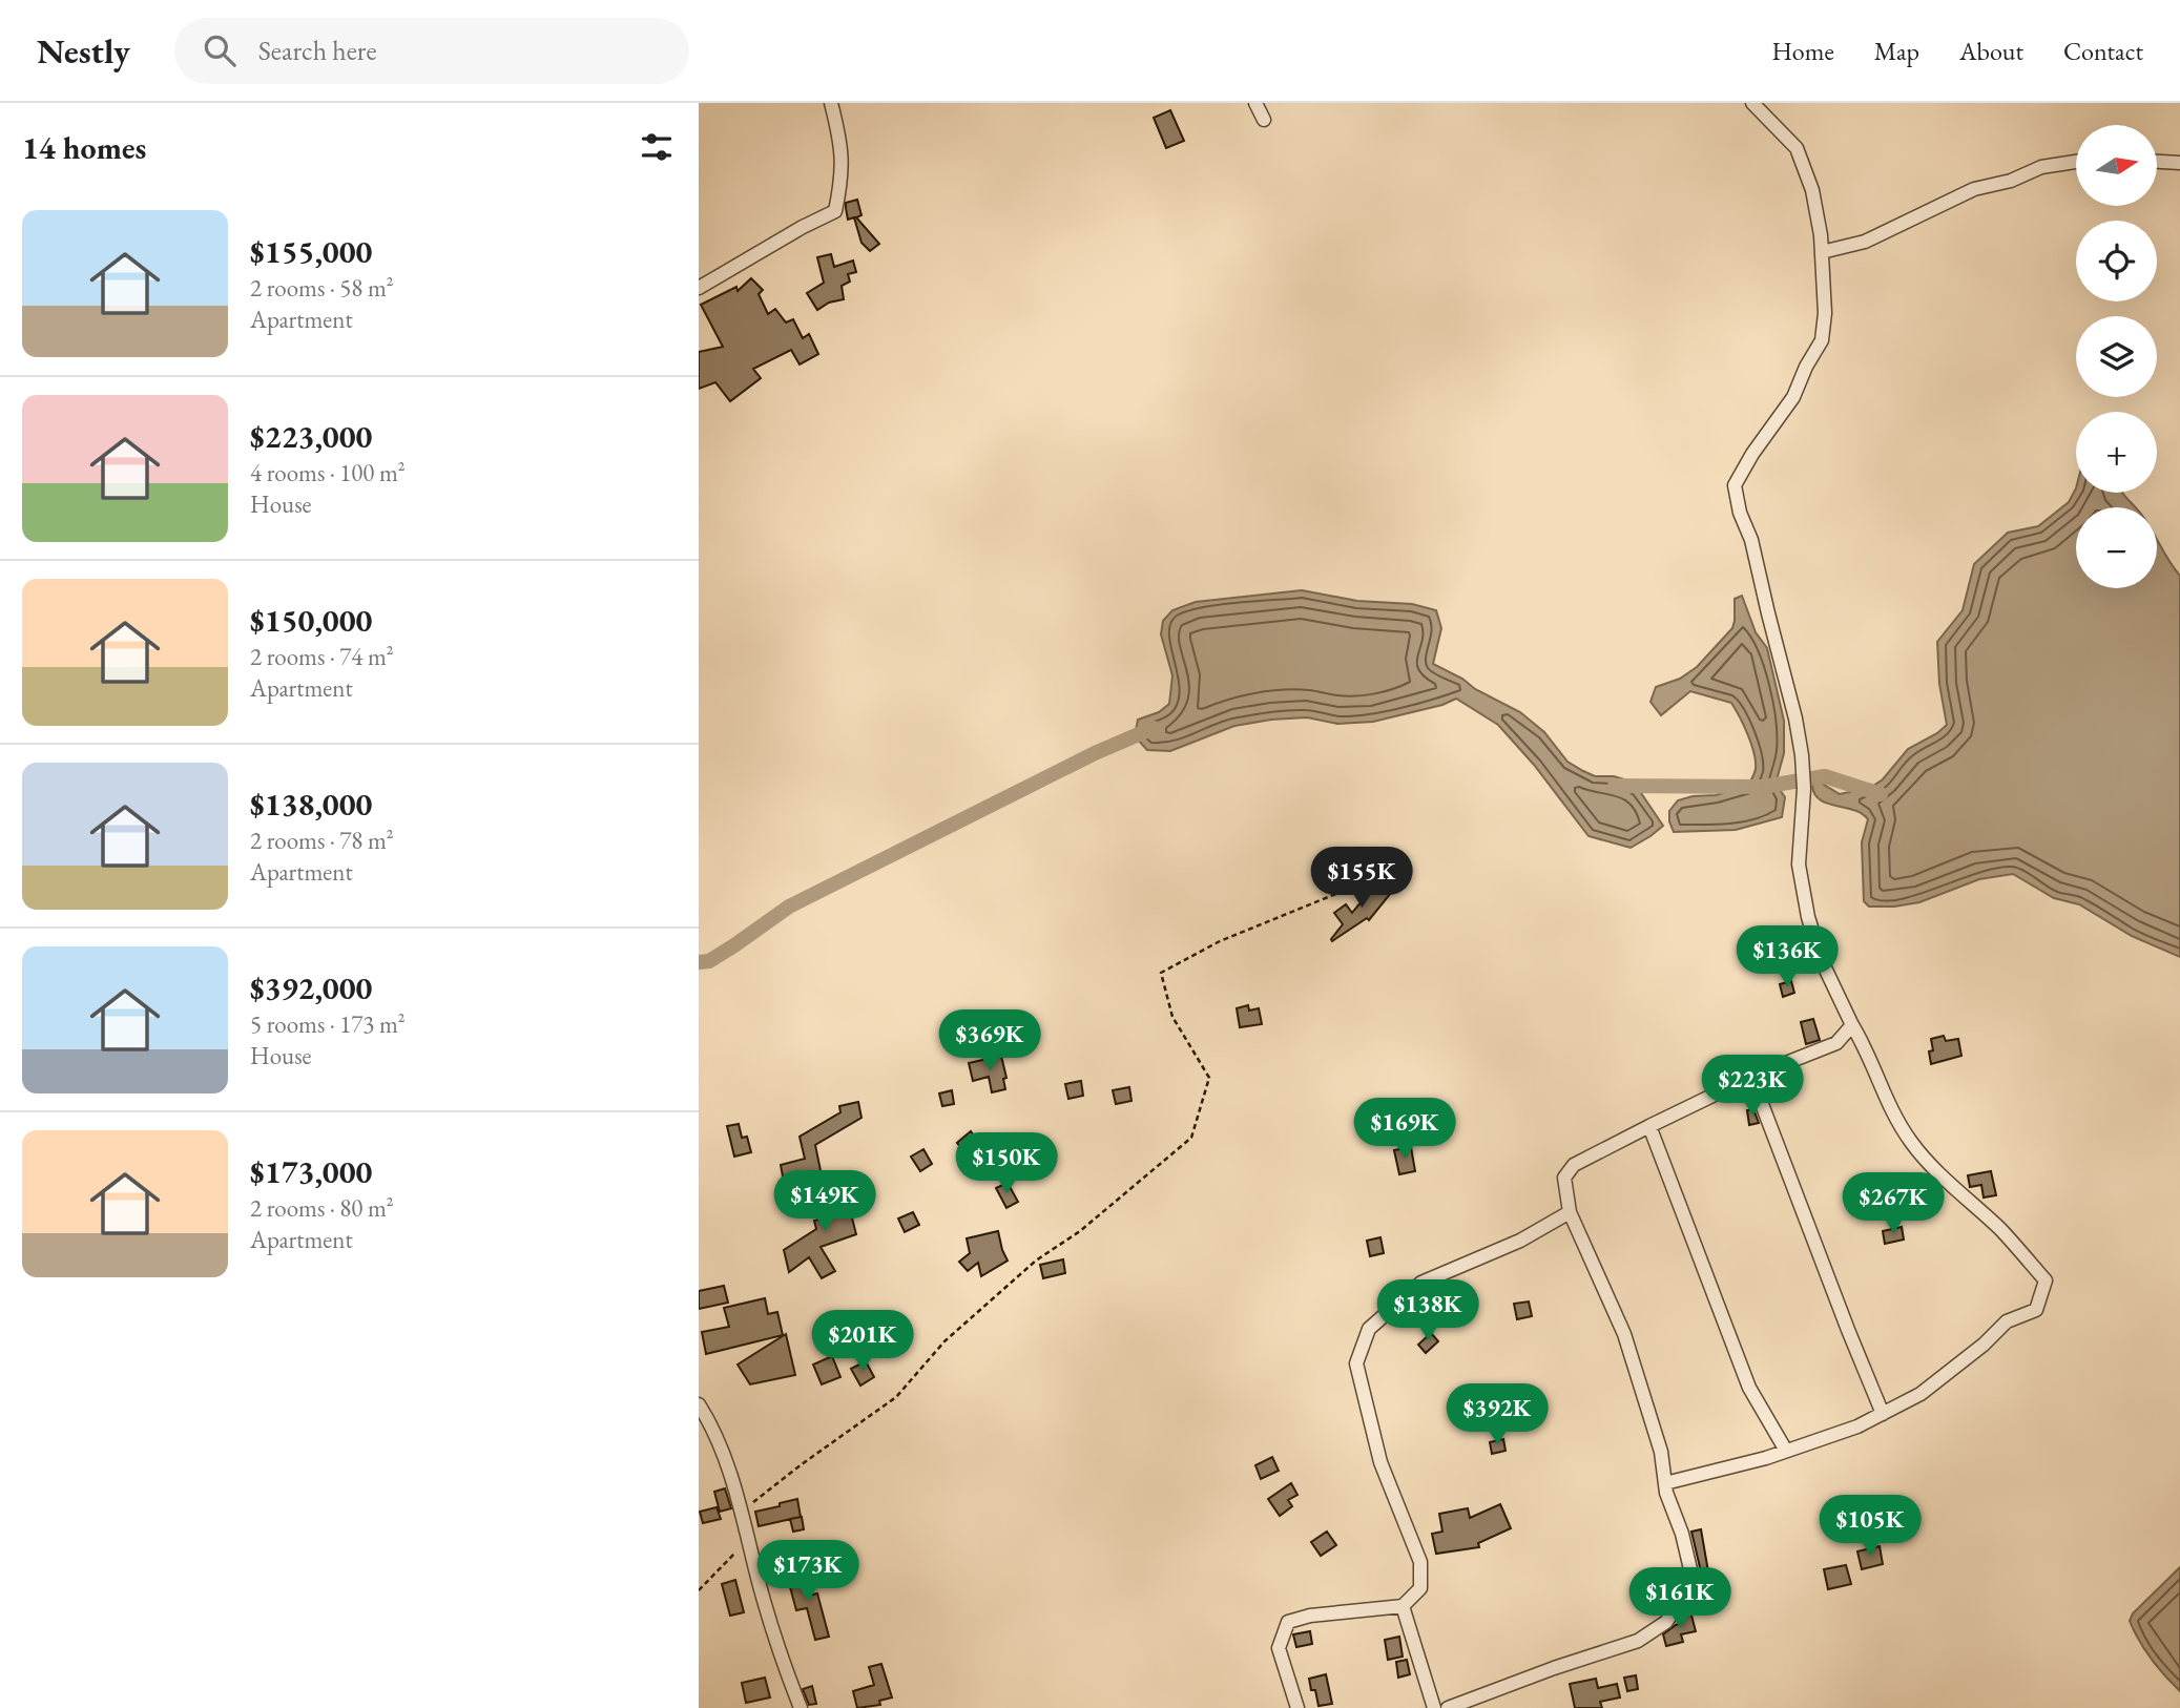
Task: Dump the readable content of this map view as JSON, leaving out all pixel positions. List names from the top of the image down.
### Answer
{
  "north": "right",
  "page": {
    "header": "Nestly",
    "search": "Search here",
    "nav": [
      "Home",
      "Map",
      "About",
      "Contact"
    ],
    "heading": "14 homes",
    "map_buttons": ["+", "−"],
    "list": [
      {
        "name": "$155,000",
        "note": "2 rooms · 58 m² · Apartment"
      },
      {
        "name": "$223,000",
        "note": "4 rooms · 100 m² · House"
      },
      {
        "name": "$150,000",
        "note": "2 rooms · 74 m² · Apartment"
      },
      {
        "name": "$138,000",
        "note": "2 rooms · 78 m² · Apartment"
      },
      {
        "name": "$392,000",
        "note": "5 rooms · 173 m² · House"
      },
      {
        "name": "$173,000",
        "note": "2 rooms · 80 m² · Apartment"
      }
    ],
    "price": [
      "$155K",
      "$136K",
      "$369K",
      "$223K",
      "$169K",
      "$150K",
      "$149K",
      "$267K",
      "$138K",
      "$201K",
      "$392K",
      "$105K",
      "$173K",
      "$161K"
    ]
  }
}
